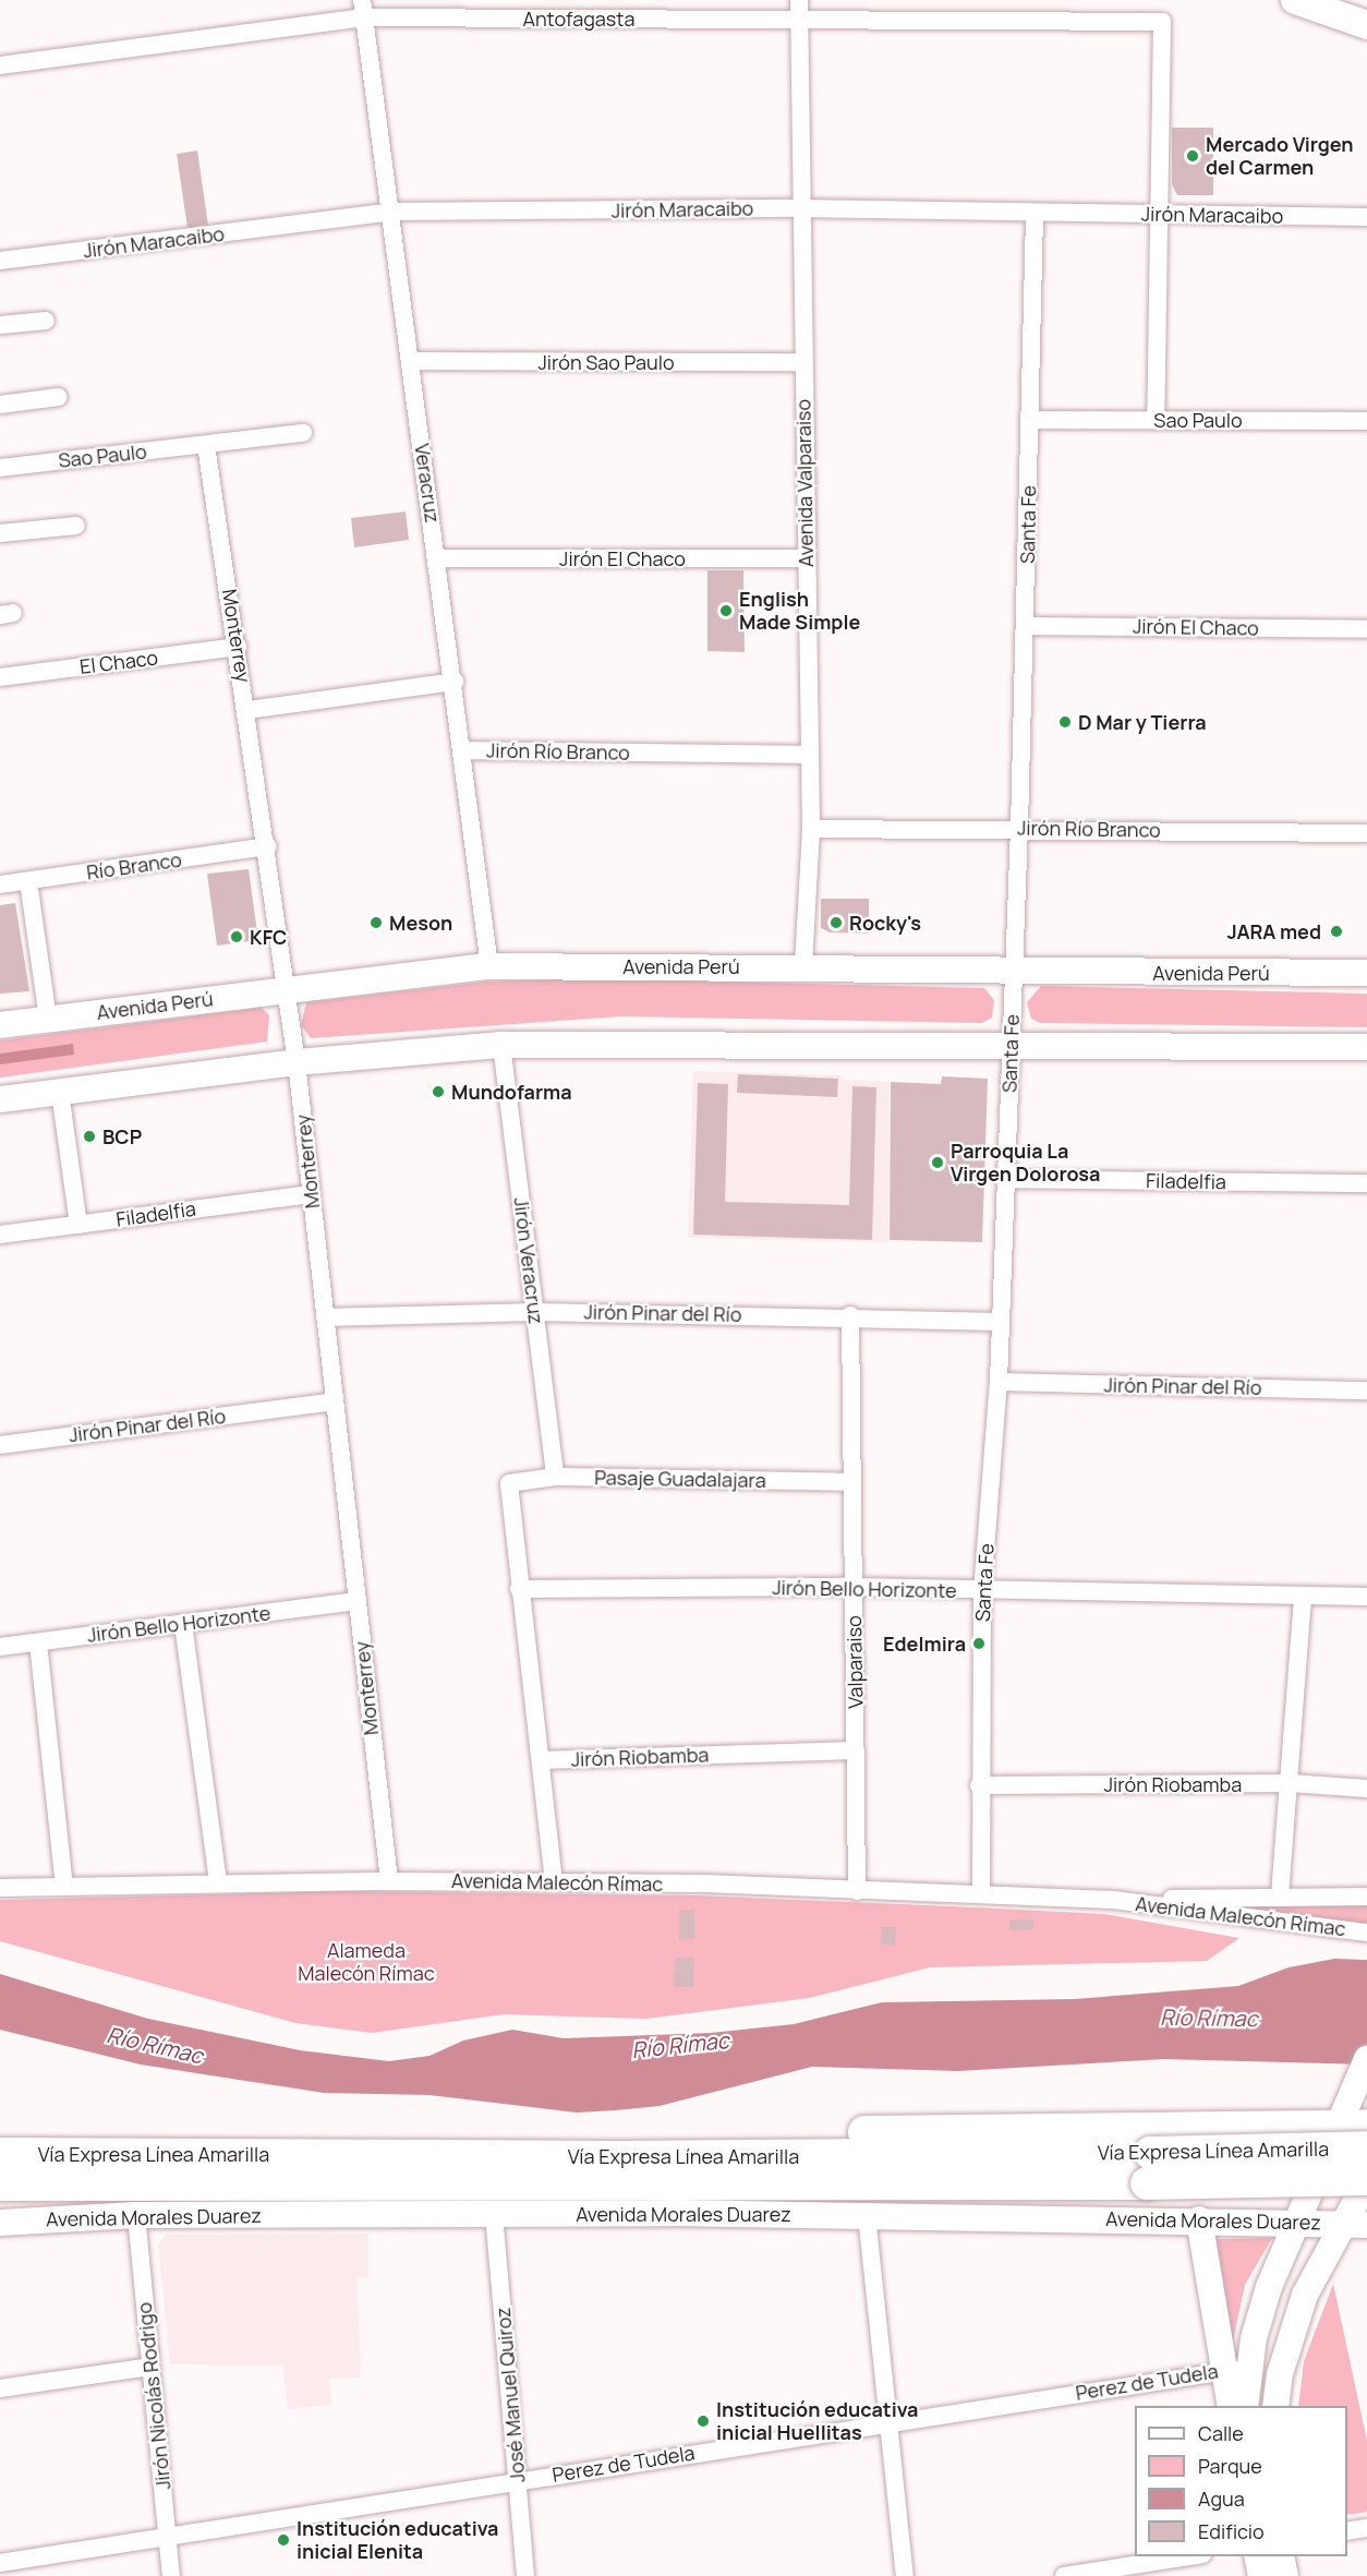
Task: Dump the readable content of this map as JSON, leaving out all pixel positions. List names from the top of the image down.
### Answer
{
  "streets": {
    "highway": ["Vía Expresa Línea Amarilla"],
    "main road": ["Avenida Perú", "Avenida Morales Duarez"],
    "street": [
      "Antofagasta",
      "Jirón Maracaibo",
      "Jirón Sao Paulo",
      "Sao Paulo",
      "Veracruz",
      "Avenida Valparaiso",
      "Santa Fe",
      "Jirón El Chaco",
      "Monterrey",
      "El Chaco",
      "Jirón Río Branco",
      "Río Branco",
      "Filadelfia",
      "Jirón Veracruz",
      "Jirón Pinar del Río",
      "Pasaje Guadalajara",
      "Jirón Bello Horizonte",
      "Valparaiso",
      "Jirón Riobamba",
      "Avenida Malecón Rímac",
      "Perez de Tudela",
      "José Manuel Quiroz",
      "Jirón Nicolás Rodrigo"
    ]
  },
  "crossings": [
    ["Antofagasta", "Jirón Maracaibo"],
    ["Antofagasta", "Veracruz"],
    ["Antofagasta", "Avenida Valparaiso"],
    ["Jirón Maracaibo", "Veracruz"],
    ["Jirón Maracaibo", "Avenida Valparaiso"],
    ["Jirón Maracaibo", "Santa Fe"],
    ["Jirón Sao Paulo", "Veracruz"],
    ["Jirón Sao Paulo", "Avenida Valparaiso"],
    ["Sao Paulo", "Santa Fe"],
    ["Sao Paulo", "Monterrey"],
    ["Veracruz", "Jirón El Chaco"],
    ["Veracruz", "Jirón Río Branco"],
    ["Veracruz", "Avenida Perú"],
    ["Avenida Valparaiso", "Jirón El Chaco"],
    ["Avenida Valparaiso", "Jirón Río Branco"],
    ["Avenida Valparaiso", "Avenida Perú"],
    ["Santa Fe", "Jirón El Chaco"],
    ["Santa Fe", "Jirón Río Branco"],
    ["Santa Fe", "Avenida Perú"],
    ["Santa Fe", "Filadelfia"],
    ["Santa Fe", "Jirón Pinar del Río"],
    ["Santa Fe", "Jirón Bello Horizonte"],
    ["Santa Fe", "Jirón Riobamba"],
    ["Santa Fe", "Avenida Malecón Rímac"],
    ["Monterrey", "El Chaco"],
    ["Monterrey", "Río Branco"],
    ["Monterrey", "Avenida Perú"],
    ["Monterrey", "Filadelfia"],
    ["Monterrey", "Jirón Pinar del Río"],
    ["Monterrey", "Jirón Bello Horizonte"],
    ["Monterrey", "Avenida Malecón Rímac"],
    ["Jirón Veracruz", "Jirón Pinar del Río"],
    ["Jirón Veracruz", "Pasaje Guadalajara"],
    ["Jirón Pinar del Río", "Valparaiso"],
    ["Pasaje Guadalajara", "Jirón Bello Horizonte"],
    ["Pasaje Guadalajara", "Valparaiso"],
    ["Jirón Bello Horizonte", "Valparaiso"],
    ["Valparaiso", "Jirón Riobamba"],
    ["Valparaiso", "Avenida Malecón Rímac"],
    ["Avenida Morales Duarez", "José Manuel Quiroz"],
    ["Avenida Morales Duarez", "Jirón Nicolás Rodrigo"],
    ["Perez de Tudela", "José Manuel Quiroz"],
    ["Perez de Tudela", "Jirón Nicolás Rodrigo"]
  ],
  "water": ["Río Rímac"],
  "parks": ["Alameda Malecón Rímac"],
  "places": [
    "Mercado Virgen del Carmen",
    "English Made Simple",
    "D Mar y Tierra",
    "Meson",
    "Rocky's",
    "JARA med",
    "KFC",
    "Mundofarma",
    "BCP",
    "Parroquia La Virgen Dolorosa",
    "Edelmira",
    "Institución educativa inicial Huellitas",
    "Institución educativa inicial Elenita"
  ],
  "legend": [
    "Calle",
    "Parque",
    "Agua",
    "Edificio"
  ]
}
